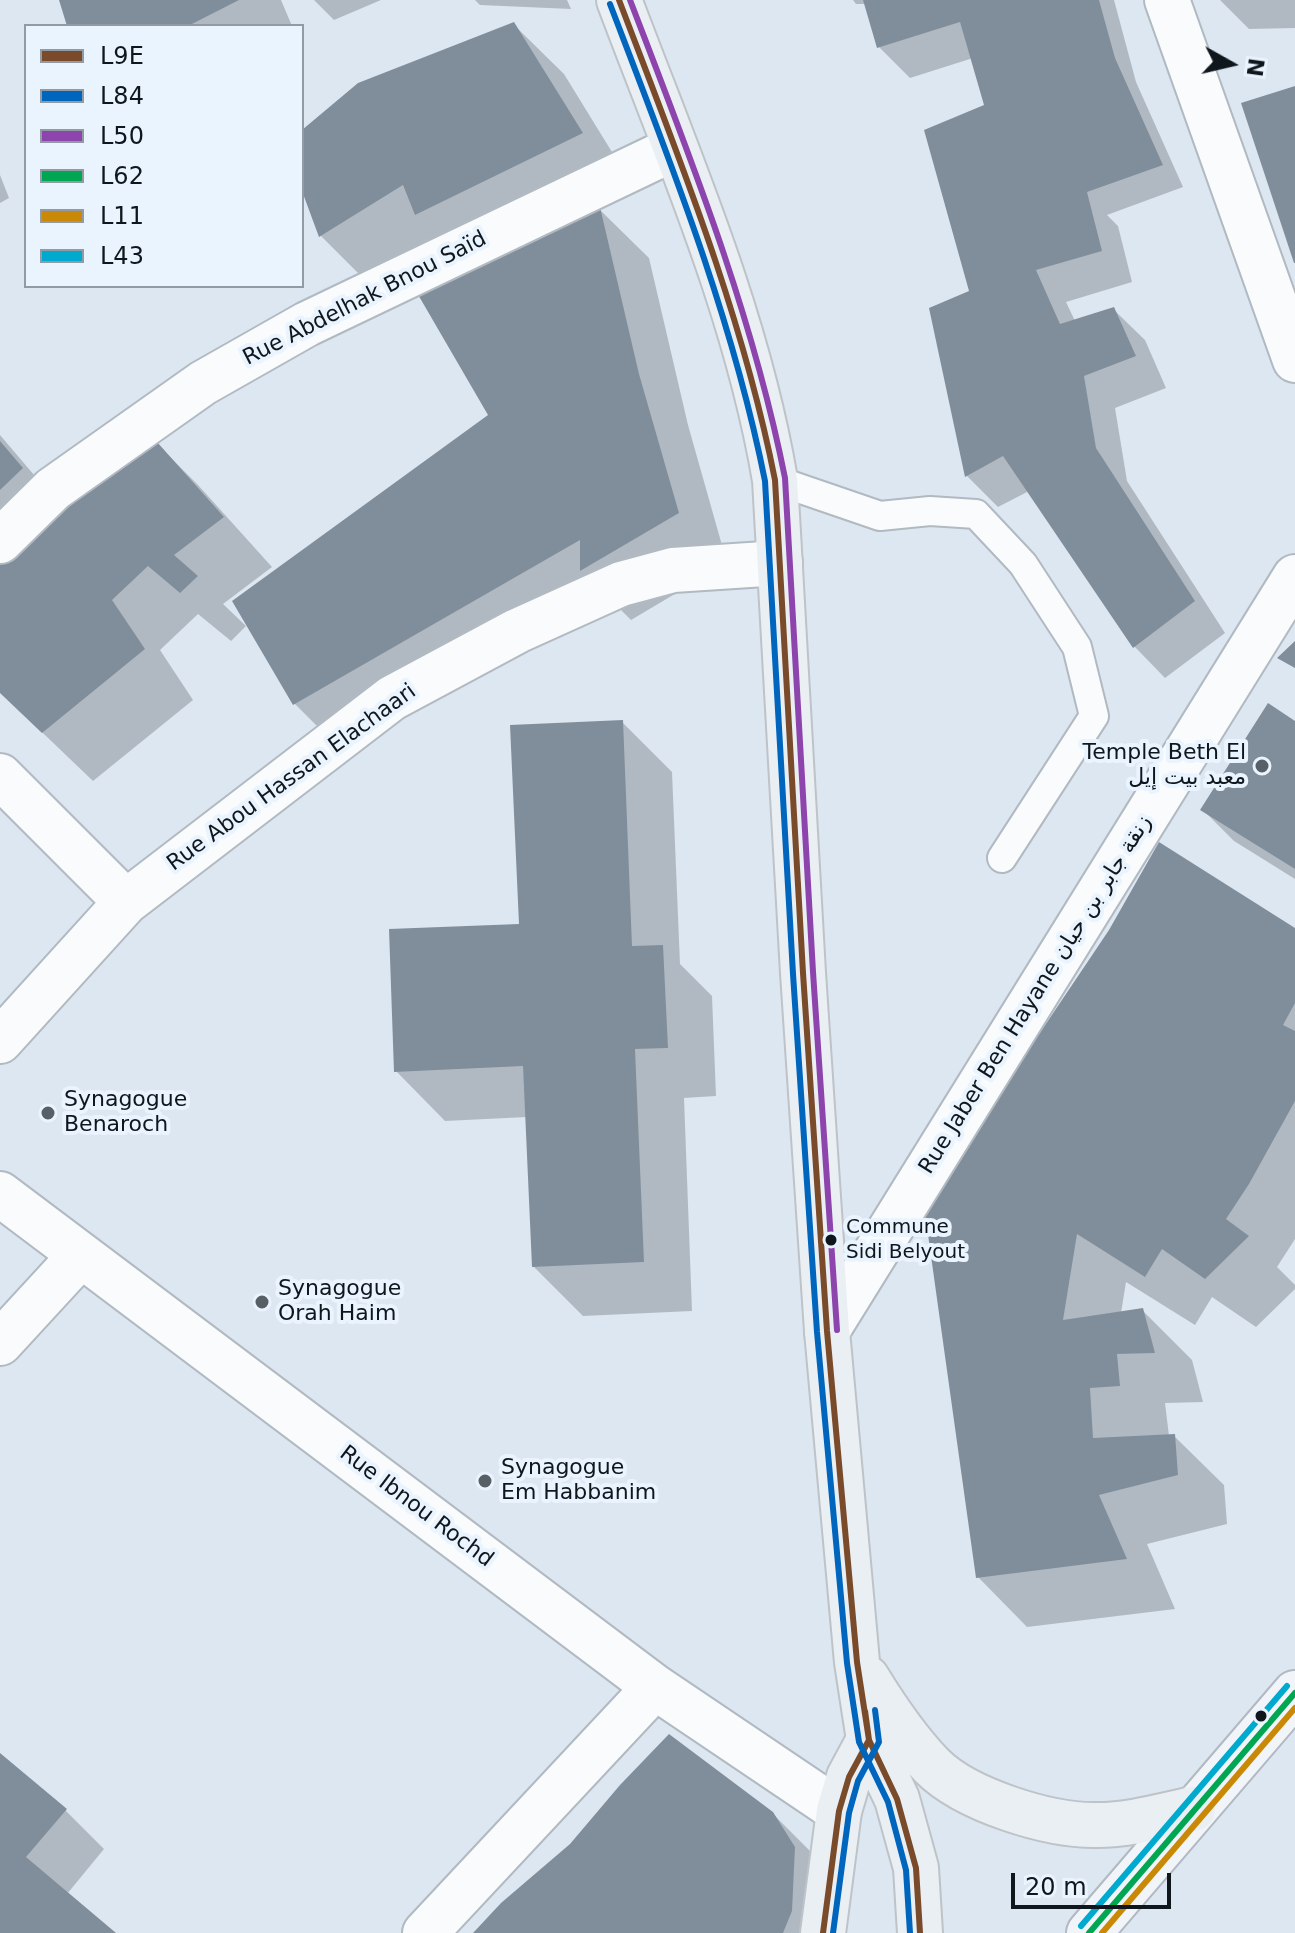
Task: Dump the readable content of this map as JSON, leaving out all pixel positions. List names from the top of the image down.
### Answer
{
  "streets": {
    "street": [
      "Rue Abdelhak Bnou Saïd",
      "Rue Abou Hassan Elachaari",
      "Rue Jaber Ben Hayane زنقة جابر بن حيان",
      "Rue Ibnou Rochd"
    ]
  },
  "places": [
    "Temple Beth El معبد بيت إيل",
    "Synagogue Benaroch",
    "Commune Sidi Belyout",
    "Synagogue Orah Haim",
    "Synagogue Em Habbanim"
  ],
  "lines": [
    "transit line L9E",
    "transit line L50",
    "transit line L84",
    "transit line L43",
    "transit line L62",
    "transit line L11"
  ],
  "legend": [
    "L9E",
    "L84",
    "L50",
    "L62",
    "L11",
    "L43"
  ],
  "scale_bar": "20 m",
  "north": "right"
}
